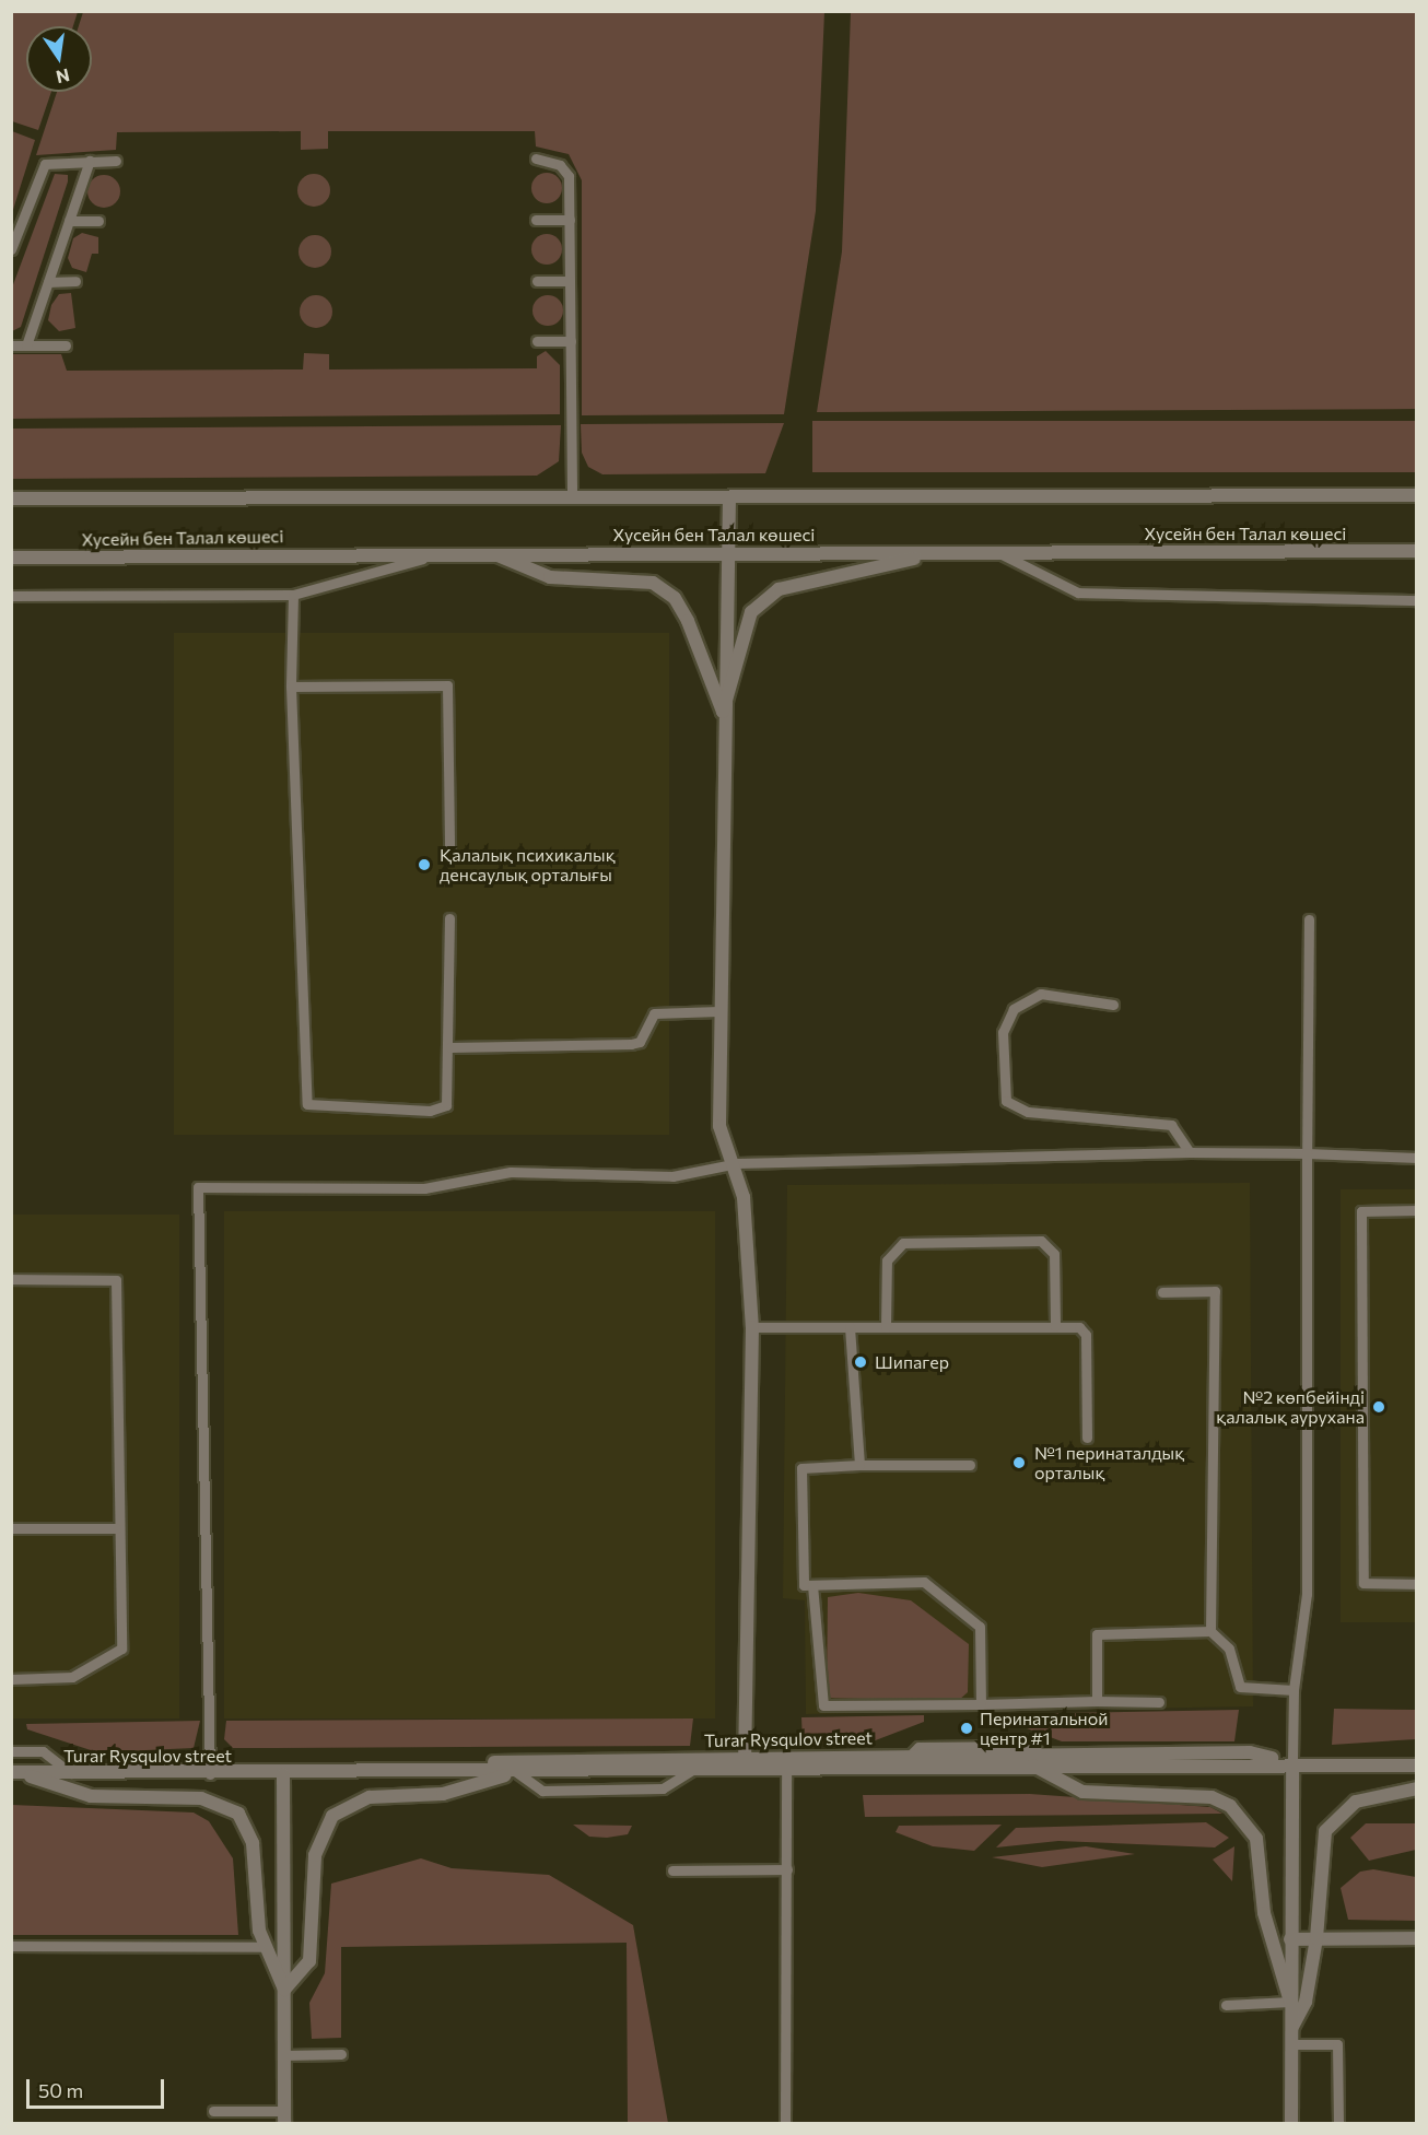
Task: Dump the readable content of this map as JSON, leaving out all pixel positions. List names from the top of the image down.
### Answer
{
  "streets": {
    "street": ["Хусейн бен Талал көшесі", "Turar Rysqulov street"]
  },
  "places": [
    "Қалалық психикалық денсаулық орталығы",
    "Шипагер",
    "№2 көпбейінді қалалық аурухана",
    "№1 перинаталдық орталық",
    "Перинатальной центр #1"
  ],
  "scale_bar": "50 m",
  "north": "bottom"
}
